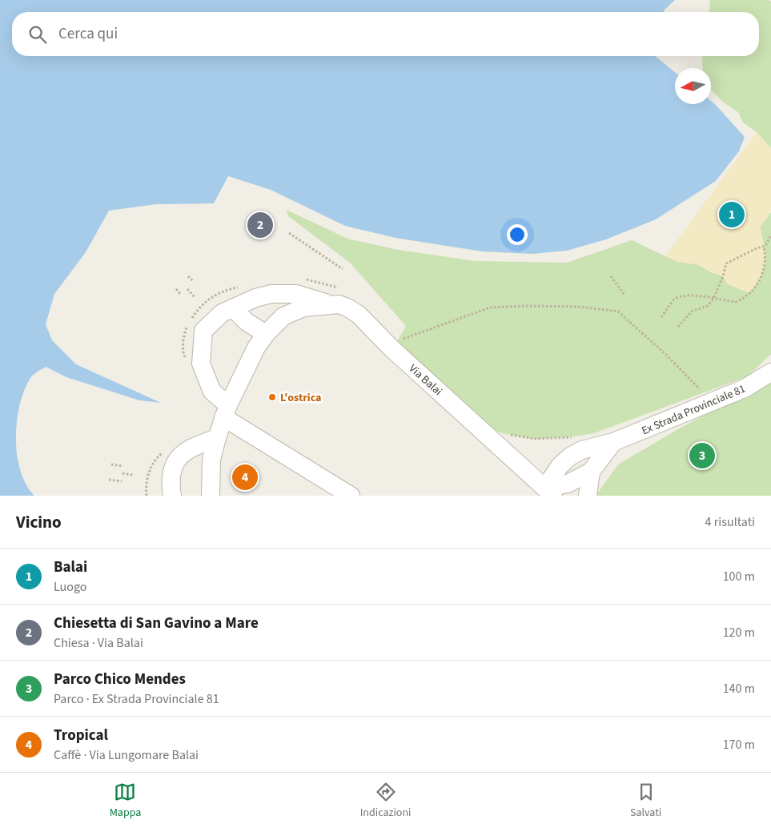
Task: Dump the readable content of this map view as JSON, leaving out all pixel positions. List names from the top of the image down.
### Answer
{
  "streets": {
    "street": ["Via Balai", "Ex Strada Provinciale 81"]
  },
  "crossings": [
    ["Via Balai", "Ex Strada Provinciale 81"]
  ],
  "places": ["L'ostrica"],
  "north": "left",
  "page": {
    "search": "Cerca qui",
    "pins": [
      "1",
      "2",
      "3",
      "4"
    ],
    "heading": ["Vicino", "4 risultati"],
    "list": [
      {
        "mark": "1",
        "name": "Balai",
        "note": "Luogo",
        "value": "100 m"
      },
      {
        "mark": "2",
        "name": "Chiesetta di San Gavino a Mare",
        "note": "Chiesa · Via Balai",
        "value": "120 m"
      },
      {
        "mark": "3",
        "name": "Parco Chico Mendes",
        "note": "Parco · Ex Strada Provinciale 81",
        "value": "140 m"
      },
      {
        "mark": "4",
        "name": "Tropical",
        "note": "Caffè · Via Lungomare Balai",
        "value": "170 m"
      }
    ],
    "nav": ["Mappa", "Indicazioni", "Salvati"]
  }
}
